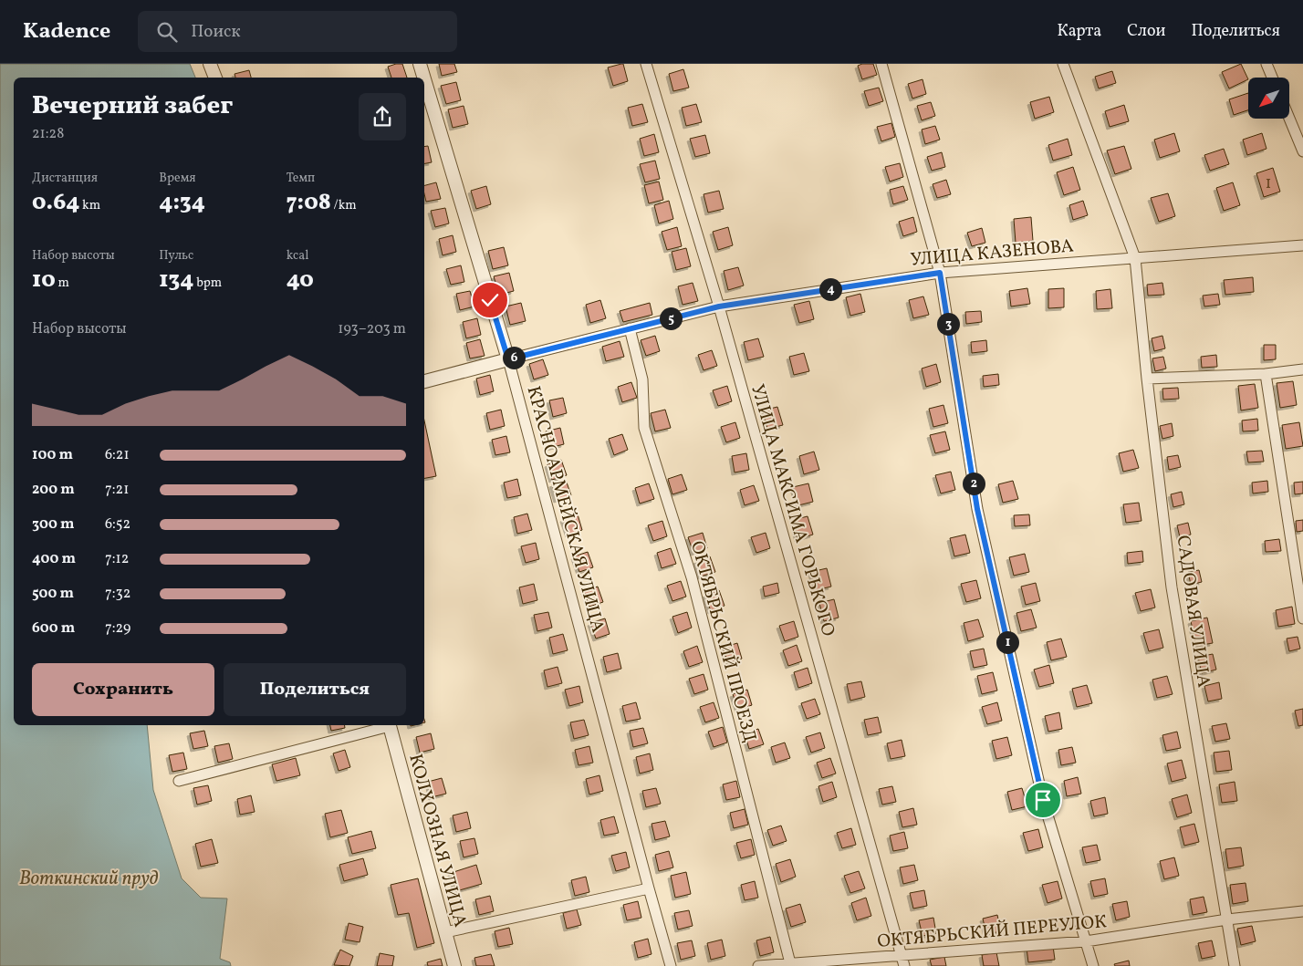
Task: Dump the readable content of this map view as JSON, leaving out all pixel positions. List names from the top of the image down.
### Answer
{
  "streets": {
    "street": [
      "УЛИЦА КАЗЕНОВА",
      "КРАСНОАРМЕЙСКАЯ УЛИЦА",
      "УЛИЦА МАКСИМА ГОРЬКОГО",
      "САДОВАЯ УЛИЦА",
      "ОКТЯБРЬСКИЙ ПРОЕЗД",
      "КОЛХОЗНАЯ УЛИЦА",
      "ОКТЯБРЬСКИЙ ПЕРЕУЛОК"
    ]
  },
  "crossings": [
    ["УЛИЦА КАЗЕНОВА", "КРАСНОАРМЕЙСКАЯ УЛИЦА"],
    ["УЛИЦА КАЗЕНОВА", "УЛИЦА МАКСИМА ГОРЬКОГО"],
    ["УЛИЦА КАЗЕНОВА", "САДОВАЯ УЛИЦА"],
    ["УЛИЦА КАЗЕНОВА", "ОКТЯБРЬСКИЙ ПРОЕЗД"],
    ["УЛИЦА МАКСИМА ГОРЬКОГО", "ОКТЯБРЬСКИЙ ПЕРЕУЛОК"],
    ["САДОВАЯ УЛИЦА", "ОКТЯБРЬСКИЙ ПЕРЕУЛОК"],
    ["ОКТЯБРЬСКИЙ ПРОЕЗД", "ОКТЯБРЬСКИЙ ПЕРЕУЛОК"]
  ],
  "water": ["Воткинский пруд"],
  "house_numbers": ["1"],
  "north": "bottom left",
  "page": {
    "header": "Kadence",
    "search": "Поиск",
    "nav": ["Карта", "Слои", "Поделиться"],
    "heading": ["Вечерний забег", "21:28"],
    "stats": [
      ["Дистанция", "0.64 km"],
      ["Время", "4:34"],
      ["Темп", "7:08 /km"],
      ["Набор высоты", "10 m"],
      ["Пульс", "134 bpm"],
      ["kcal", "40"]
    ],
    "pins": [
      "4",
      "5",
      "3",
      "6",
      "2",
      "1"
    ],
    "chart": ["Набор высоты", "193–203 m"],
    "list": [
      {
        "name": "100 m",
        "note": "6:21"
      },
      {
        "name": "200 m",
        "note": "7:21"
      },
      {
        "name": "300 m",
        "note": "6:52"
      },
      {
        "name": "400 m",
        "note": "7:12"
      },
      {
        "name": "500 m",
        "note": "7:32"
      },
      {
        "name": "600 m",
        "note": "7:29"
      }
    ],
    "buttons": ["Сохранить", "Поделиться"]
  }
}
